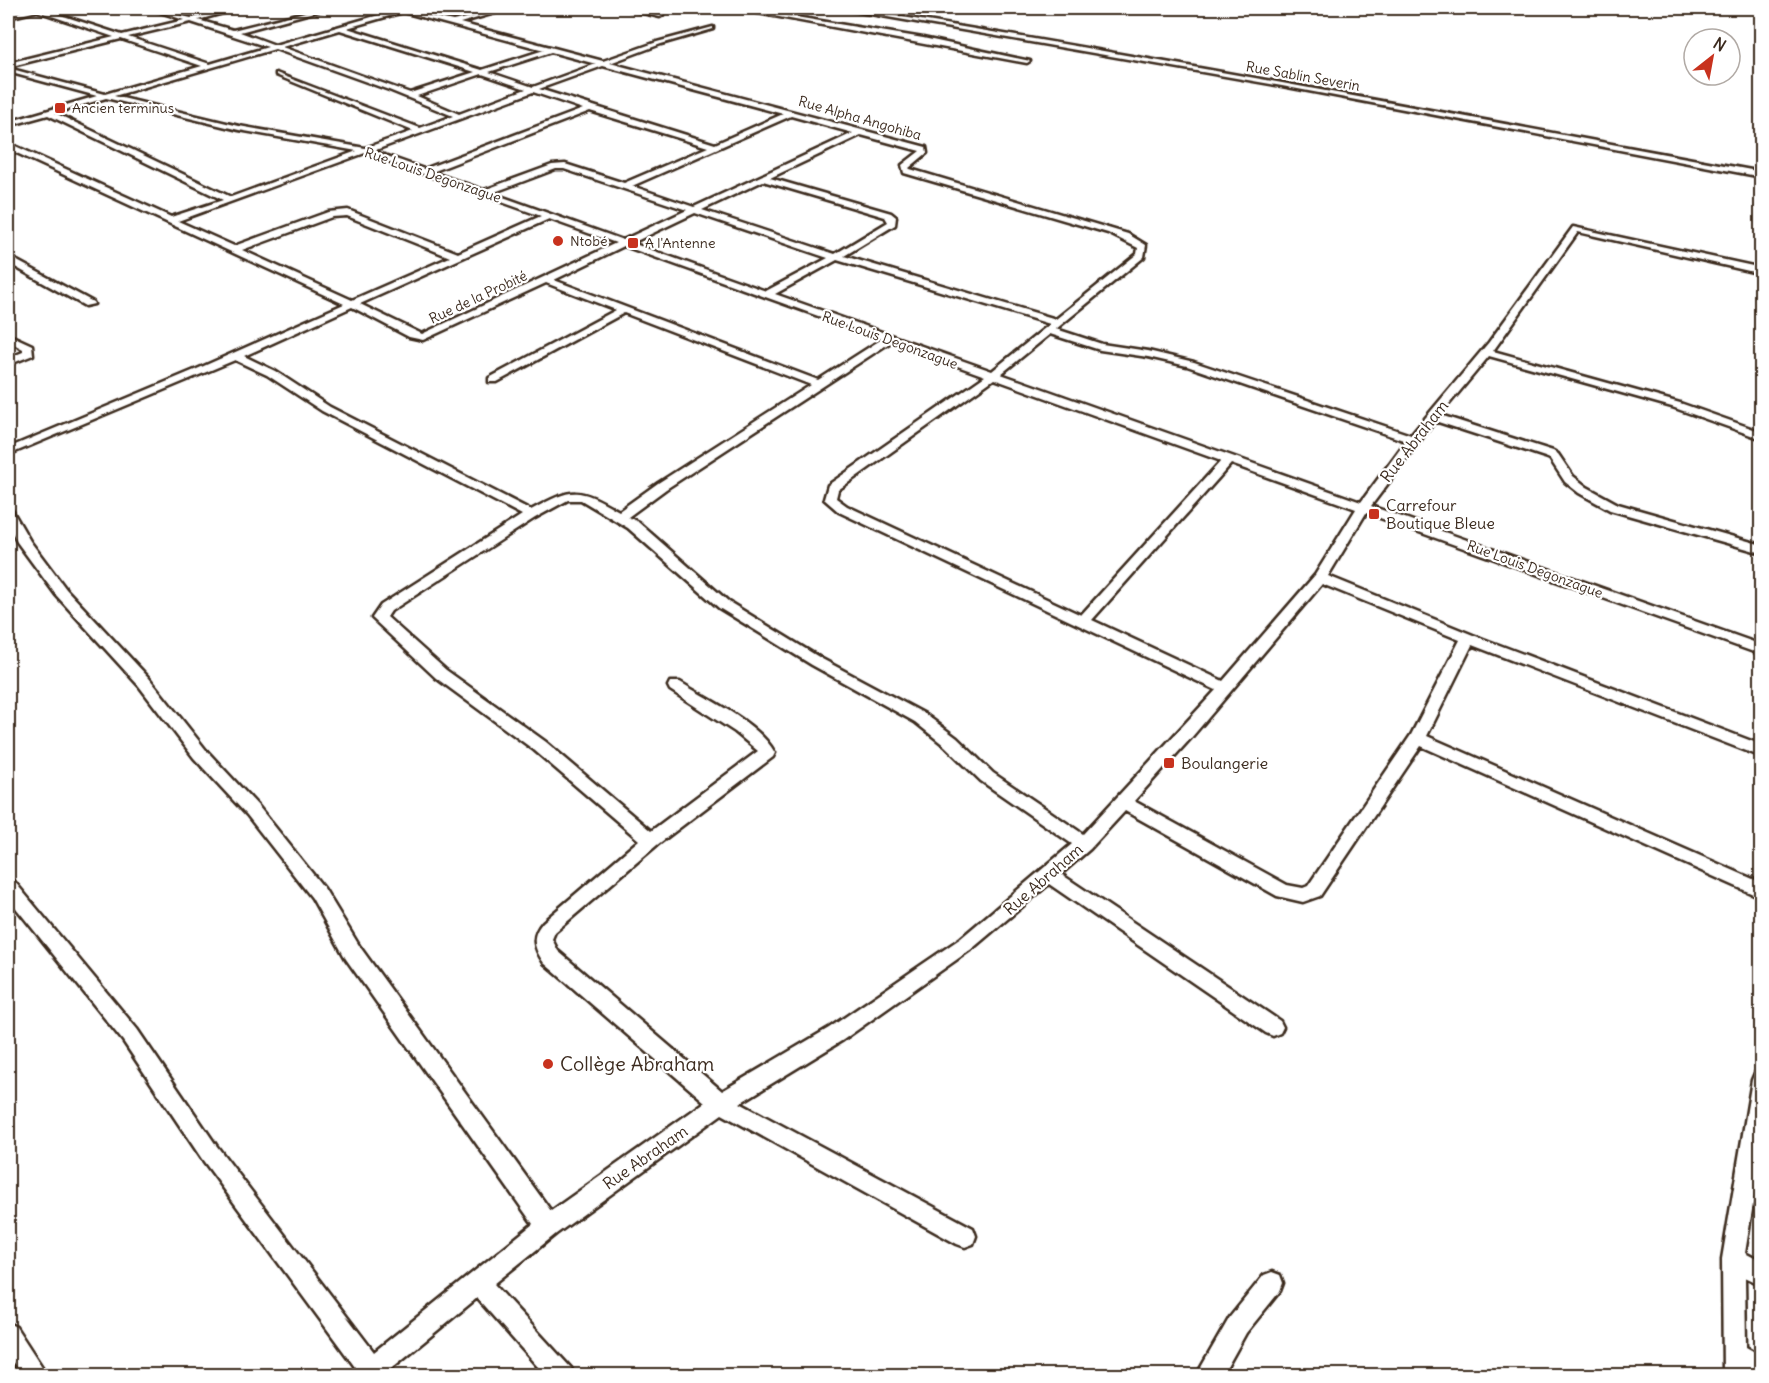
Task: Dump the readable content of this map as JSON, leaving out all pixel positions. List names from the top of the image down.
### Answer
{
  "streets": {
    "street": [
      "Rue Sablin Severin",
      "Rue Alpha Angohiba",
      "Rue Louis Degonzague",
      "Rue de la Probité",
      "Rue Abraham"
    ]
  },
  "crossings": [
    ["Rue Alpha Angohiba", "Rue Louis Degonzague"],
    ["Rue Alpha Angohiba", "Rue de la Probité"],
    ["Rue Louis Degonzague", "Rue de la Probité"],
    ["Rue Louis Degonzague", "Rue Abraham"]
  ],
  "places": {
    "transit": [
      "Ancien terminus",
      "A l'Antenne",
      "Carrefour Boutique Bleue",
      "Boulangerie"
    ],
    "other": ["Ntobé", "Collège Abraham"]
  },
  "north": "top right"
}
